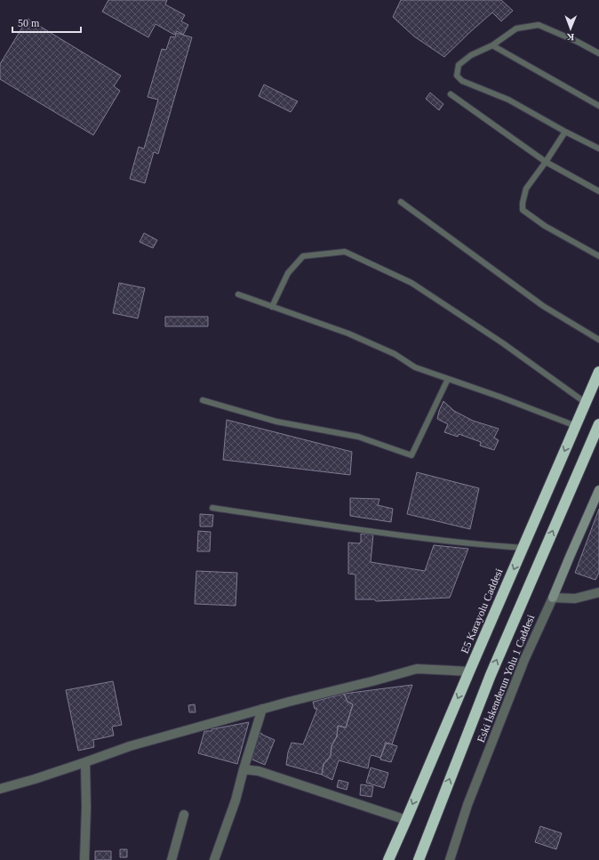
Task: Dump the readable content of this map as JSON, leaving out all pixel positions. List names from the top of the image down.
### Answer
{
  "streets": {
    "highway": ["E5 Karayolu Caddesi"],
    "street": ["Eski İskenderun Yolu 1 Caddesi"]
  },
  "scale_bar": "50 m",
  "north": "bottom"
}
